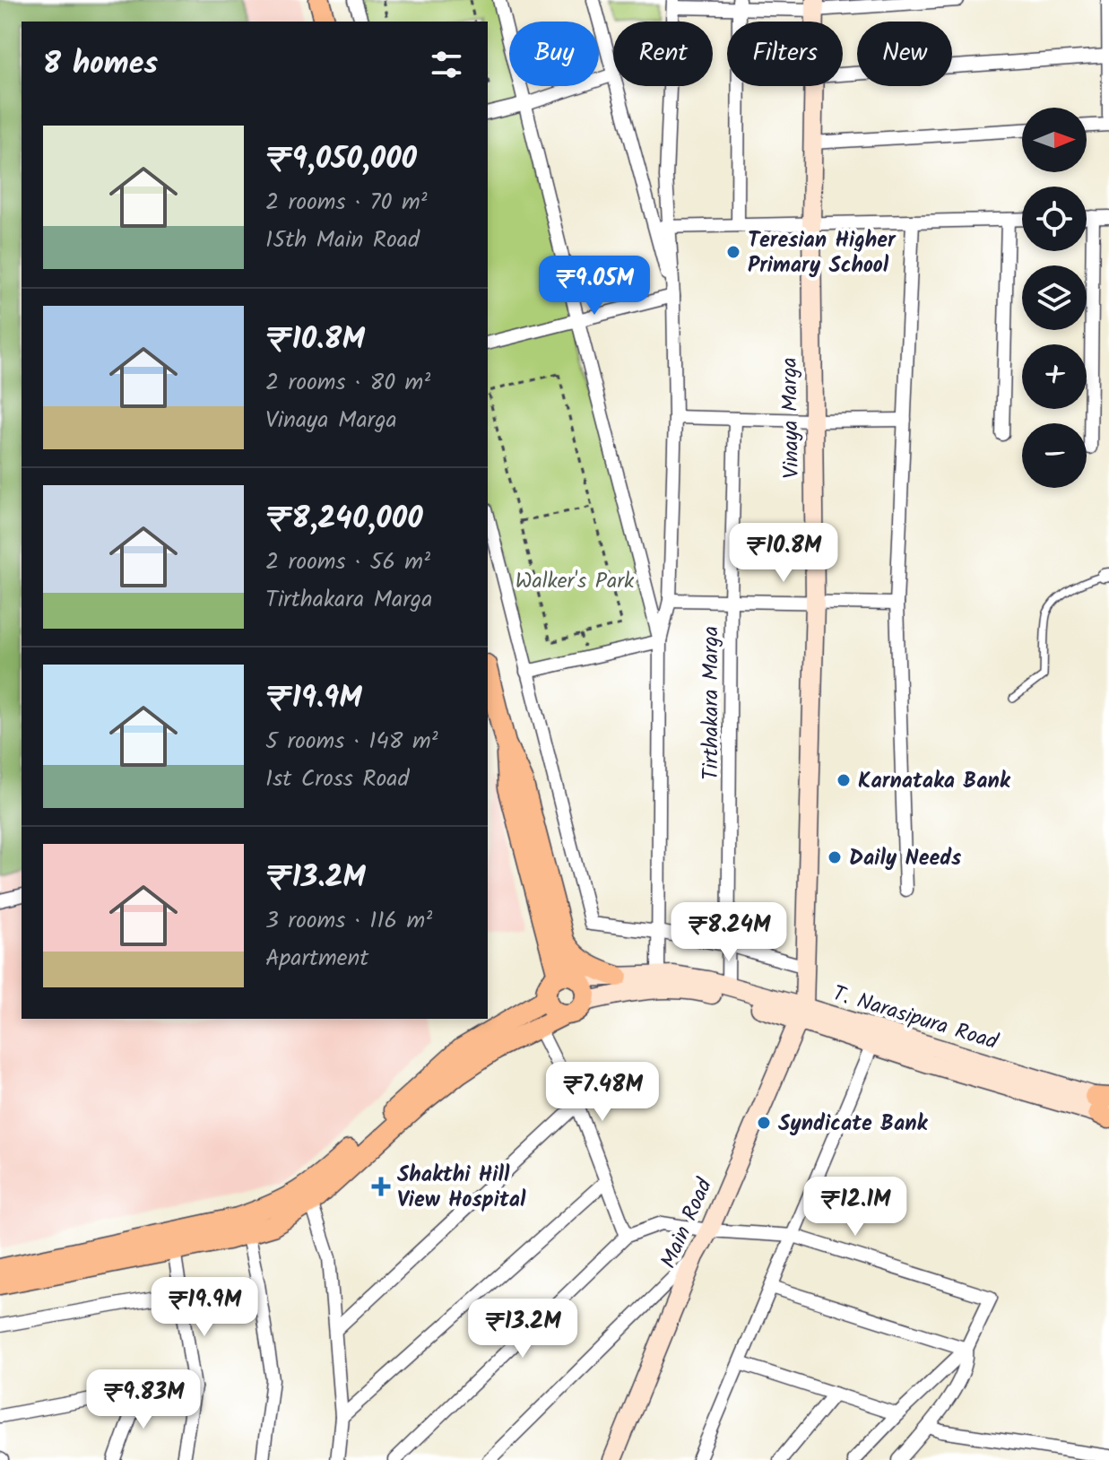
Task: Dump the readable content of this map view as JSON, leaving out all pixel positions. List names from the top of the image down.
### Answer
{
  "streets": {
    "street": [
      "Vinaya Marga",
      "Tirthakara Marga",
      "T. Narasipura Road",
      "Main Road"
    ]
  },
  "crossings": [
    ["Vinaya Marga", "T. Narasipura Road"],
    ["Vinaya Marga", "Main Road"],
    ["Tirthakara Marga", "T. Narasipura Road"],
    ["T. Narasipura Road", "Main Road"]
  ],
  "parks": ["Walker's Park"],
  "places": {
    "other": [
      "Teresian Higher Primary School",
      "Karnataka Bank",
      "Daily Needs",
      "Syndicate Bank"
    ],
    "health": ["Shakthi Hill View Hospital"]
  },
  "north": "right",
  "page": {
    "chip": [
      "Buy",
      "Rent",
      "Filters",
      "New"
    ],
    "heading": "8 homes",
    "map_buttons": ["+", "−"],
    "list": [
      {
        "name": "₹9,050,000",
        "note": "2 rooms · 70 m² · 15th Main Road"
      },
      {
        "name": "₹10.8M",
        "note": "2 rooms · 80 m² · Vinaya Marga"
      },
      {
        "name": "₹8,240,000",
        "note": "2 rooms · 56 m² · Tirthakara Marga"
      },
      {
        "name": "₹19.9M",
        "note": "5 rooms · 148 m² · 1st Cross Road"
      },
      {
        "name": "₹13.2M",
        "note": "3 rooms · 116 m² · Apartment"
      }
    ],
    "price": [
      "₹9.05M",
      "₹10.8M",
      "₹8.24M",
      "₹7.48M",
      "₹12.1M",
      "₹19.9M",
      "₹13.2M",
      "₹9.83M"
    ]
  }
}
